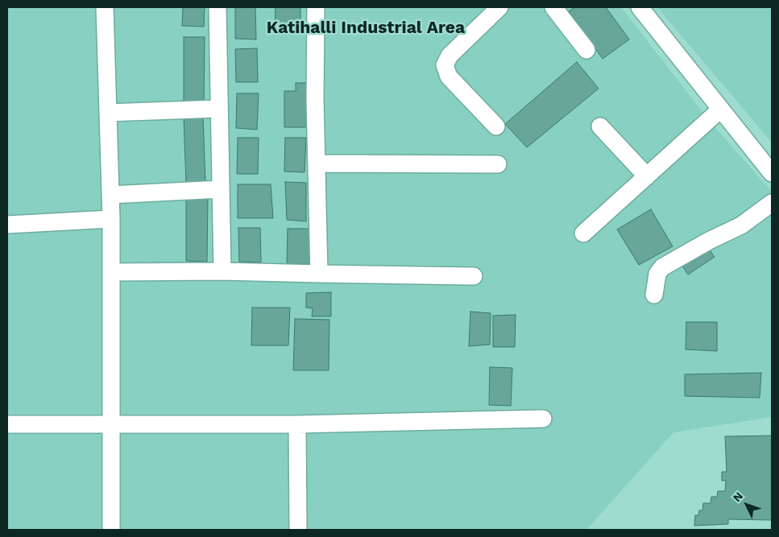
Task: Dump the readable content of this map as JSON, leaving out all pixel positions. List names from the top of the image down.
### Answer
{
  "districts": ["Katihalli Industrial Area"],
  "north": "top left"
}
